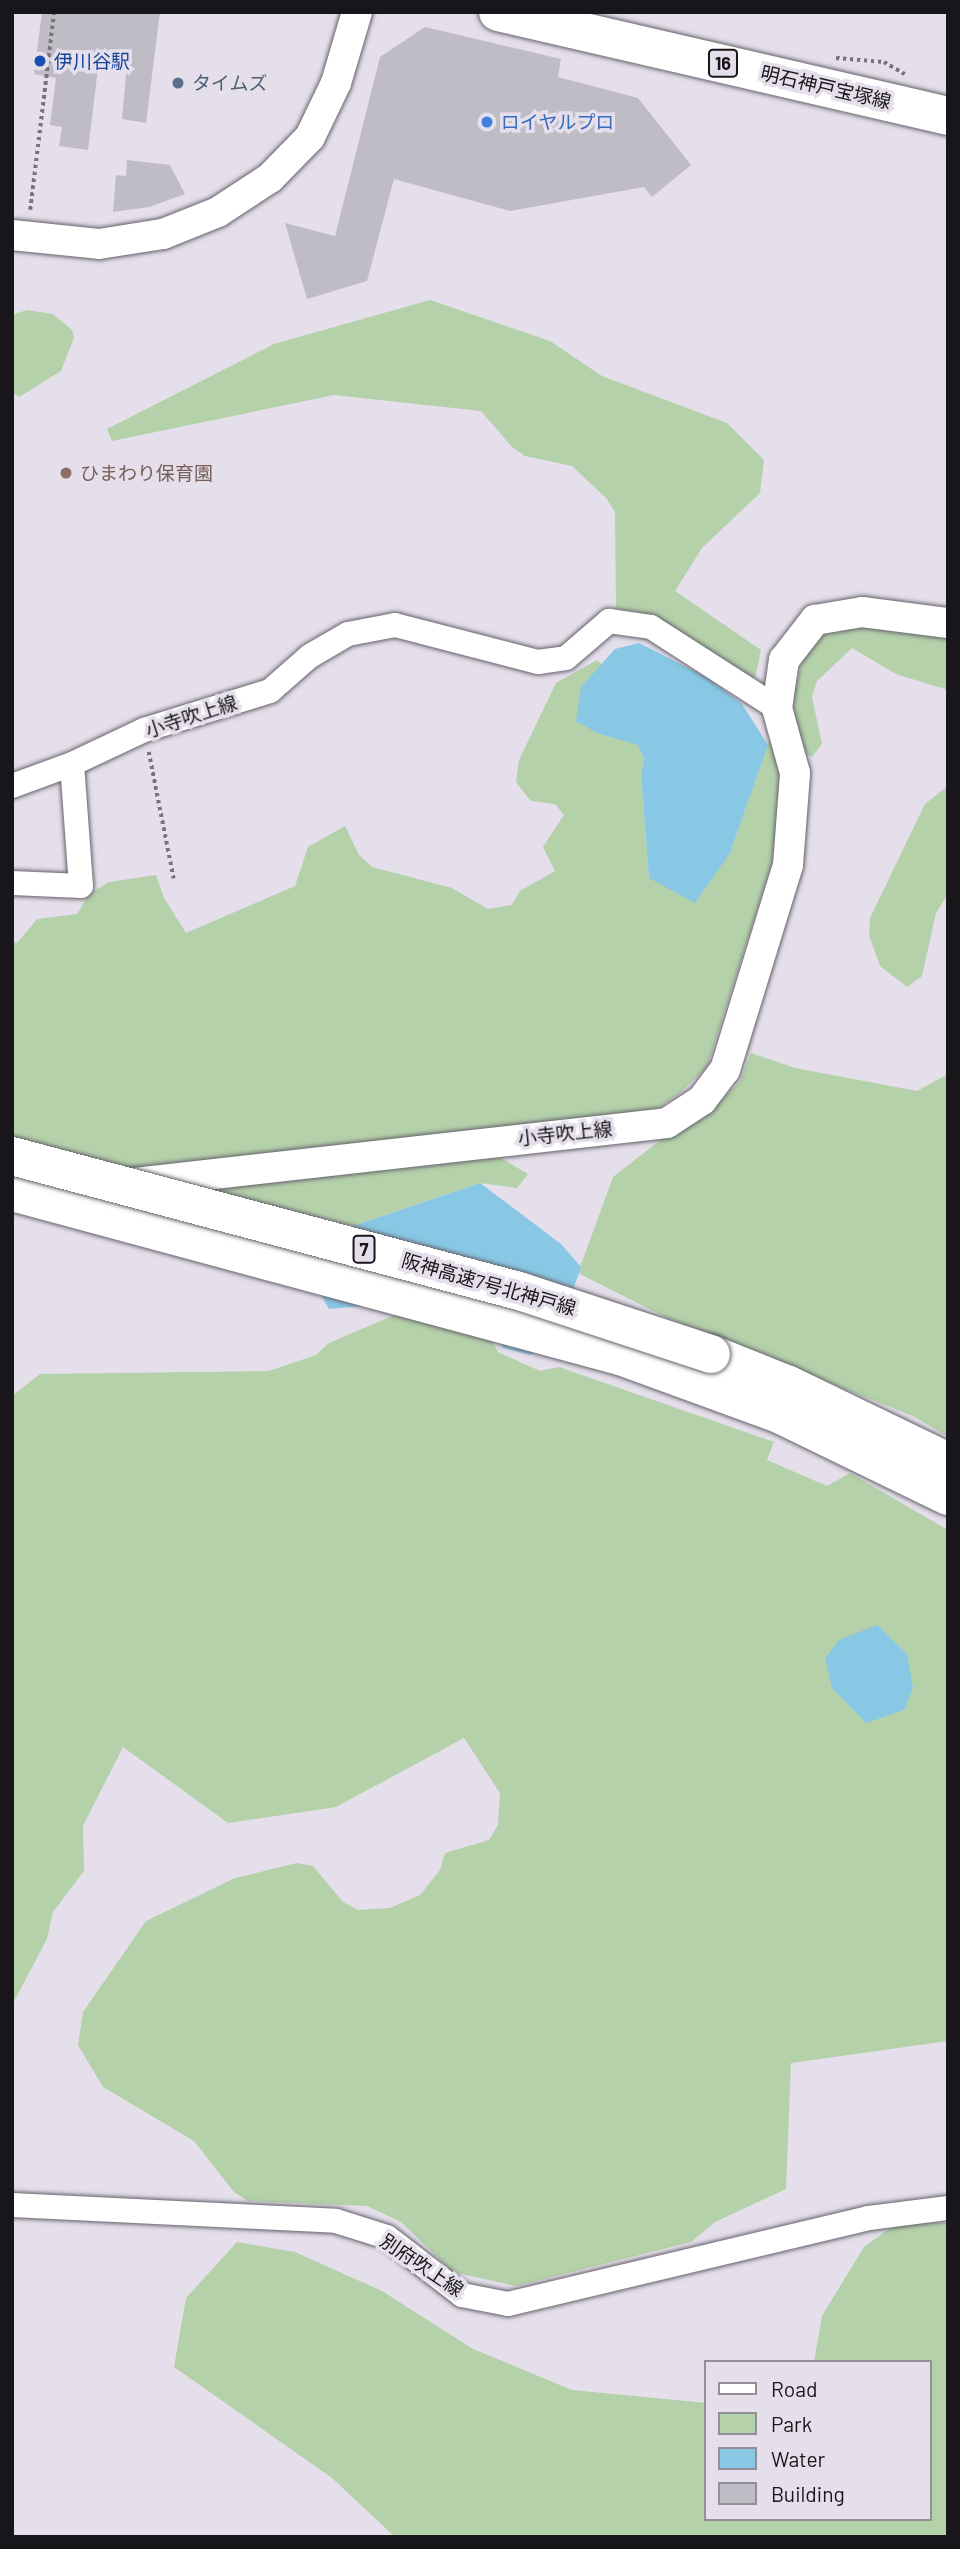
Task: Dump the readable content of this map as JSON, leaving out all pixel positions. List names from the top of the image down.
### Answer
{
  "streets": {
    "main road": [
      "16",
      "明石神戸宝塚線",
      "7",
      "阪神高速7号北神戸線"
    ],
    "street": ["小寺吹上線", "別府吹上線"]
  },
  "places": [
    "伊川谷駅",
    "タイムズ",
    "ロイヤルプロ",
    "ひまわり保育園"
  ],
  "legend": [
    "Road",
    "Park",
    "Water",
    "Building"
  ]
}
